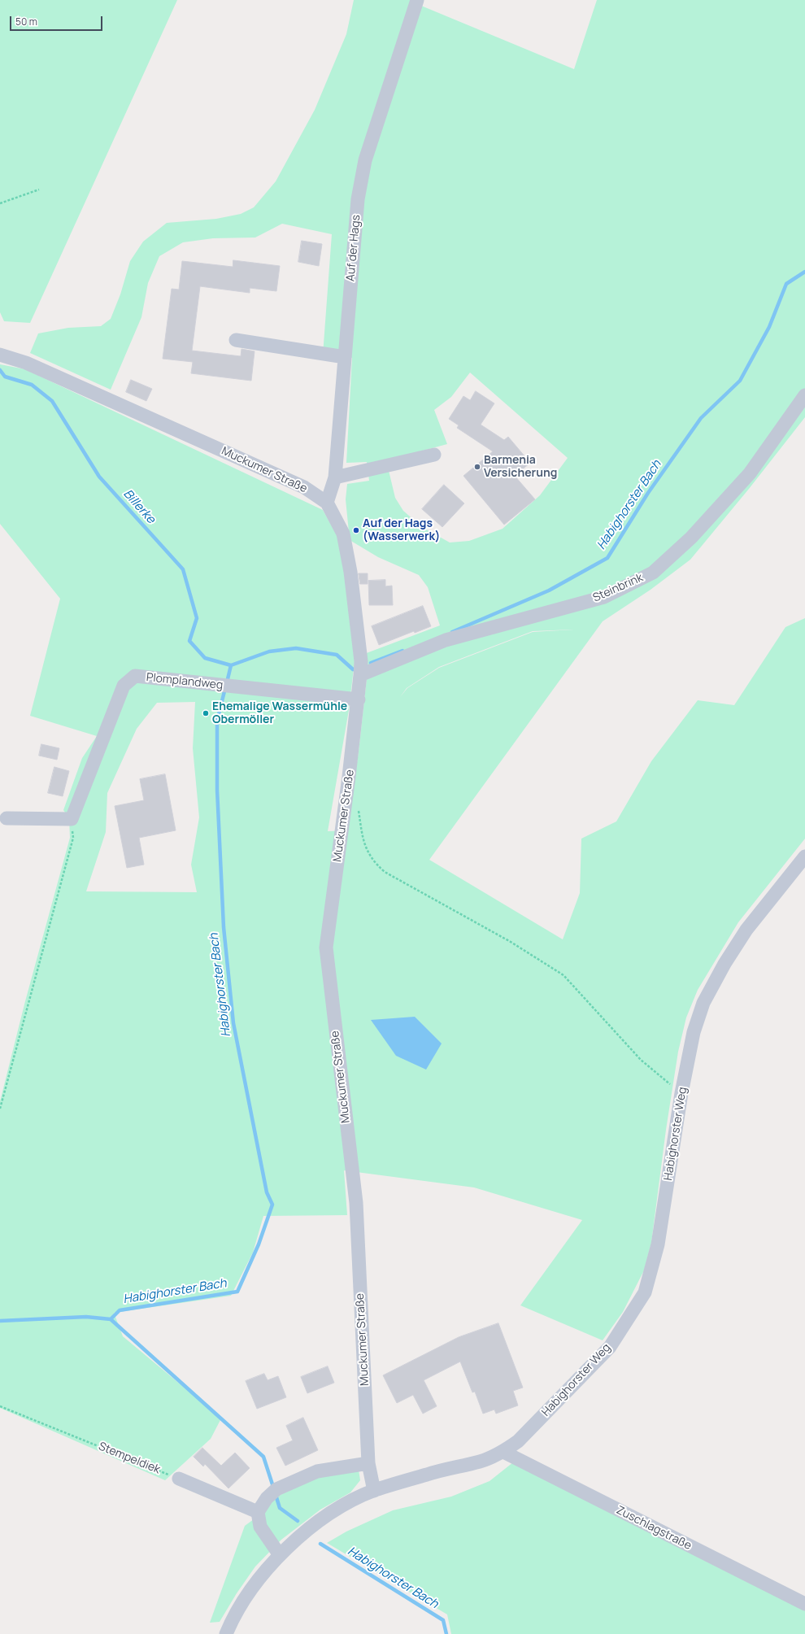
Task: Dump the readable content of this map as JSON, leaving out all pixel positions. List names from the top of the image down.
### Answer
{
  "streets": {
    "street": [
      "Auf der Hags",
      "Muckumer Straße",
      "Steinbrink",
      "Plomplandweg",
      "Habighorster Weg",
      "Zuschlagstraße"
    ],
    "path": ["Stempeldiek"]
  },
  "crossings": [
    ["Auf der Hags", "Muckumer Straße"],
    ["Muckumer Straße", "Steinbrink"],
    ["Muckumer Straße", "Plomplandweg"],
    ["Muckumer Straße", "Habighorster Weg"],
    ["Habighorster Weg", "Zuschlagstraße"]
  ],
  "water": ["Habighorster Bach", "Billerke"],
  "places": ["Barmenia Versicherung", "Auf der Hags (Wasserwerk)", "Ehemalige Wassermühle Obermöller"],
  "scale_bar": "50 m"
}
